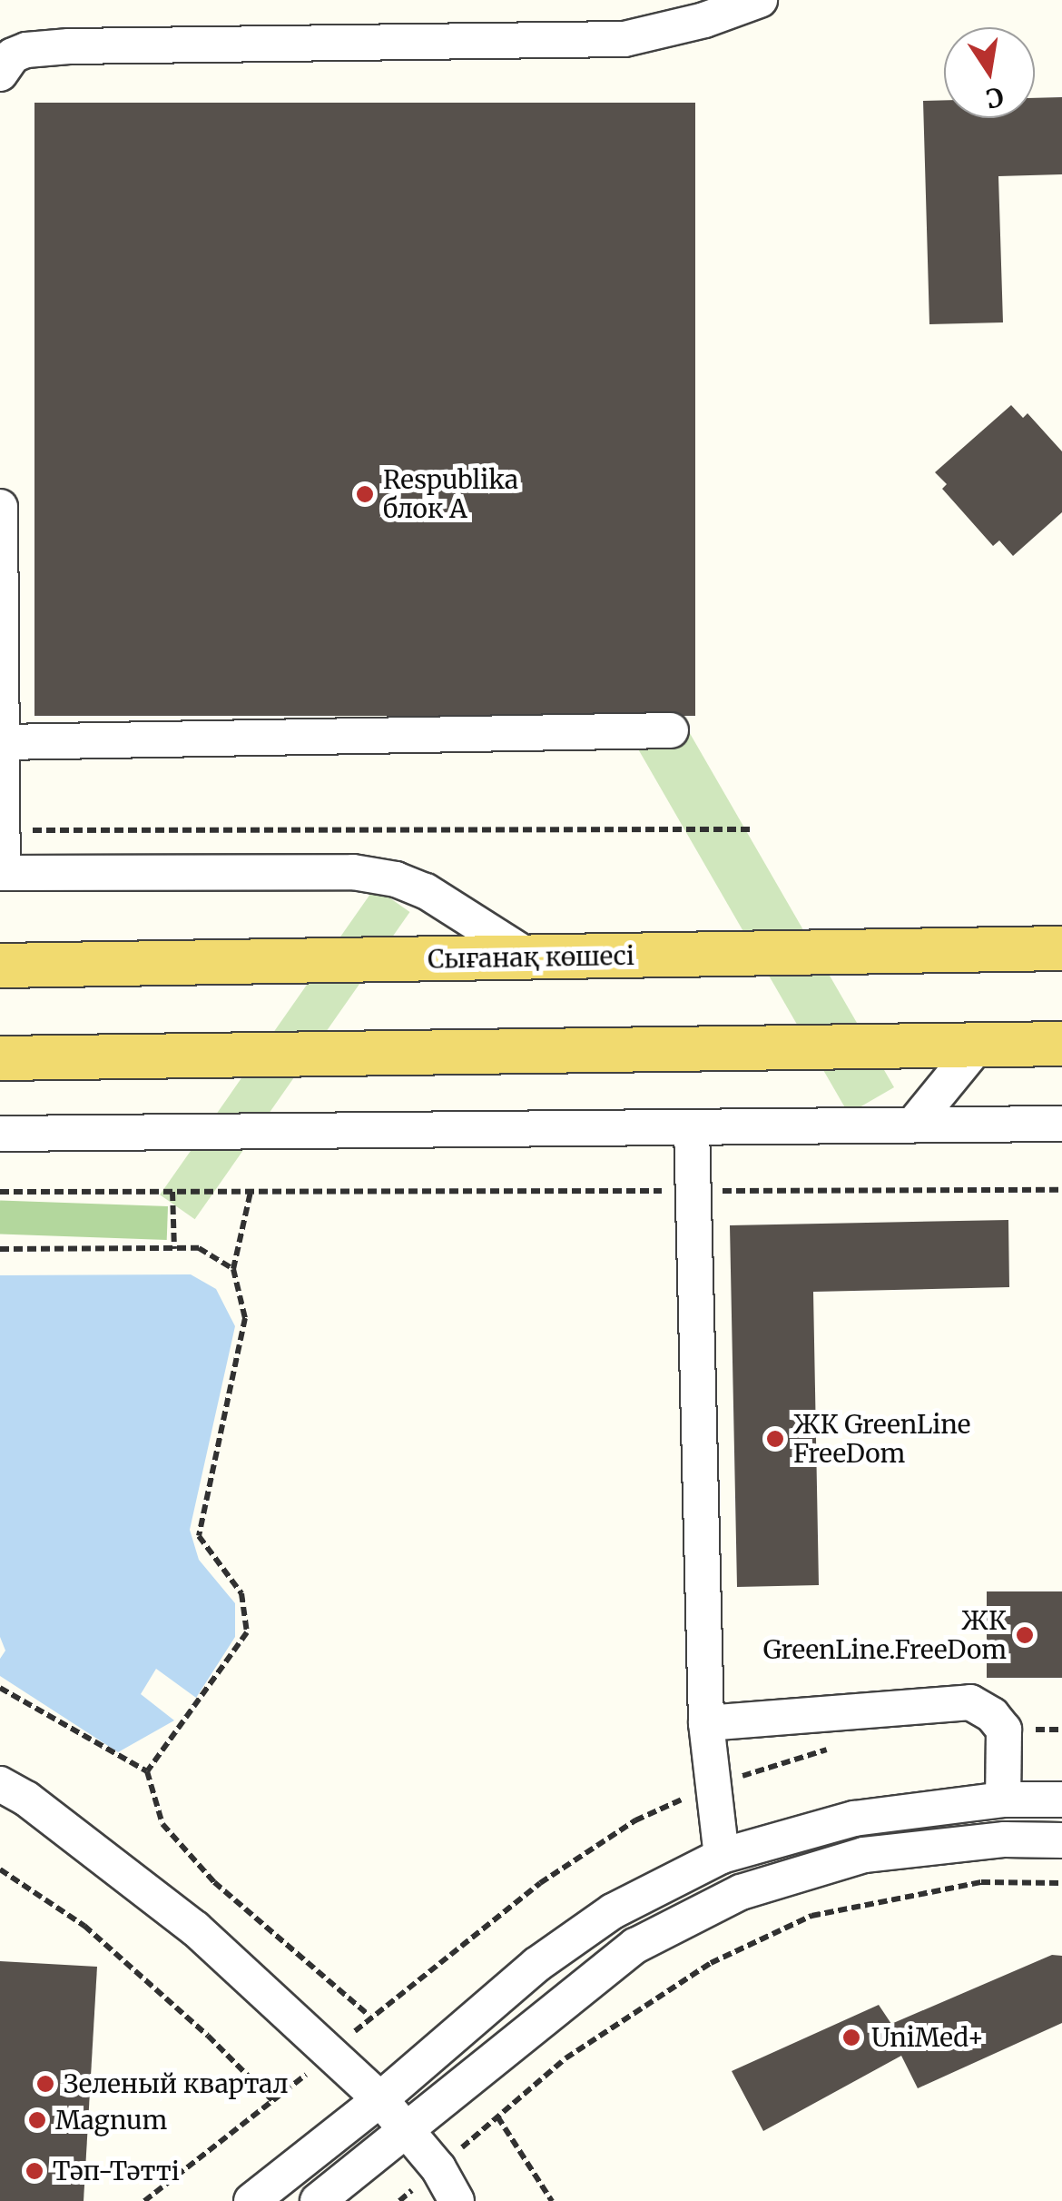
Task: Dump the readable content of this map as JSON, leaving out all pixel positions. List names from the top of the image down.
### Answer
{
  "streets": {
    "main road": ["Сығанақ көшесі"]
  },
  "places": [
    "Respublika блок А",
    "ЖК GreenLine FreeDom",
    "ЖК GreenLine.FreeDom",
    "UniMed+",
    "Зеленый квартал",
    "Magnum",
    "Тәп-Тәтті"
  ],
  "north": "bottom"
}
